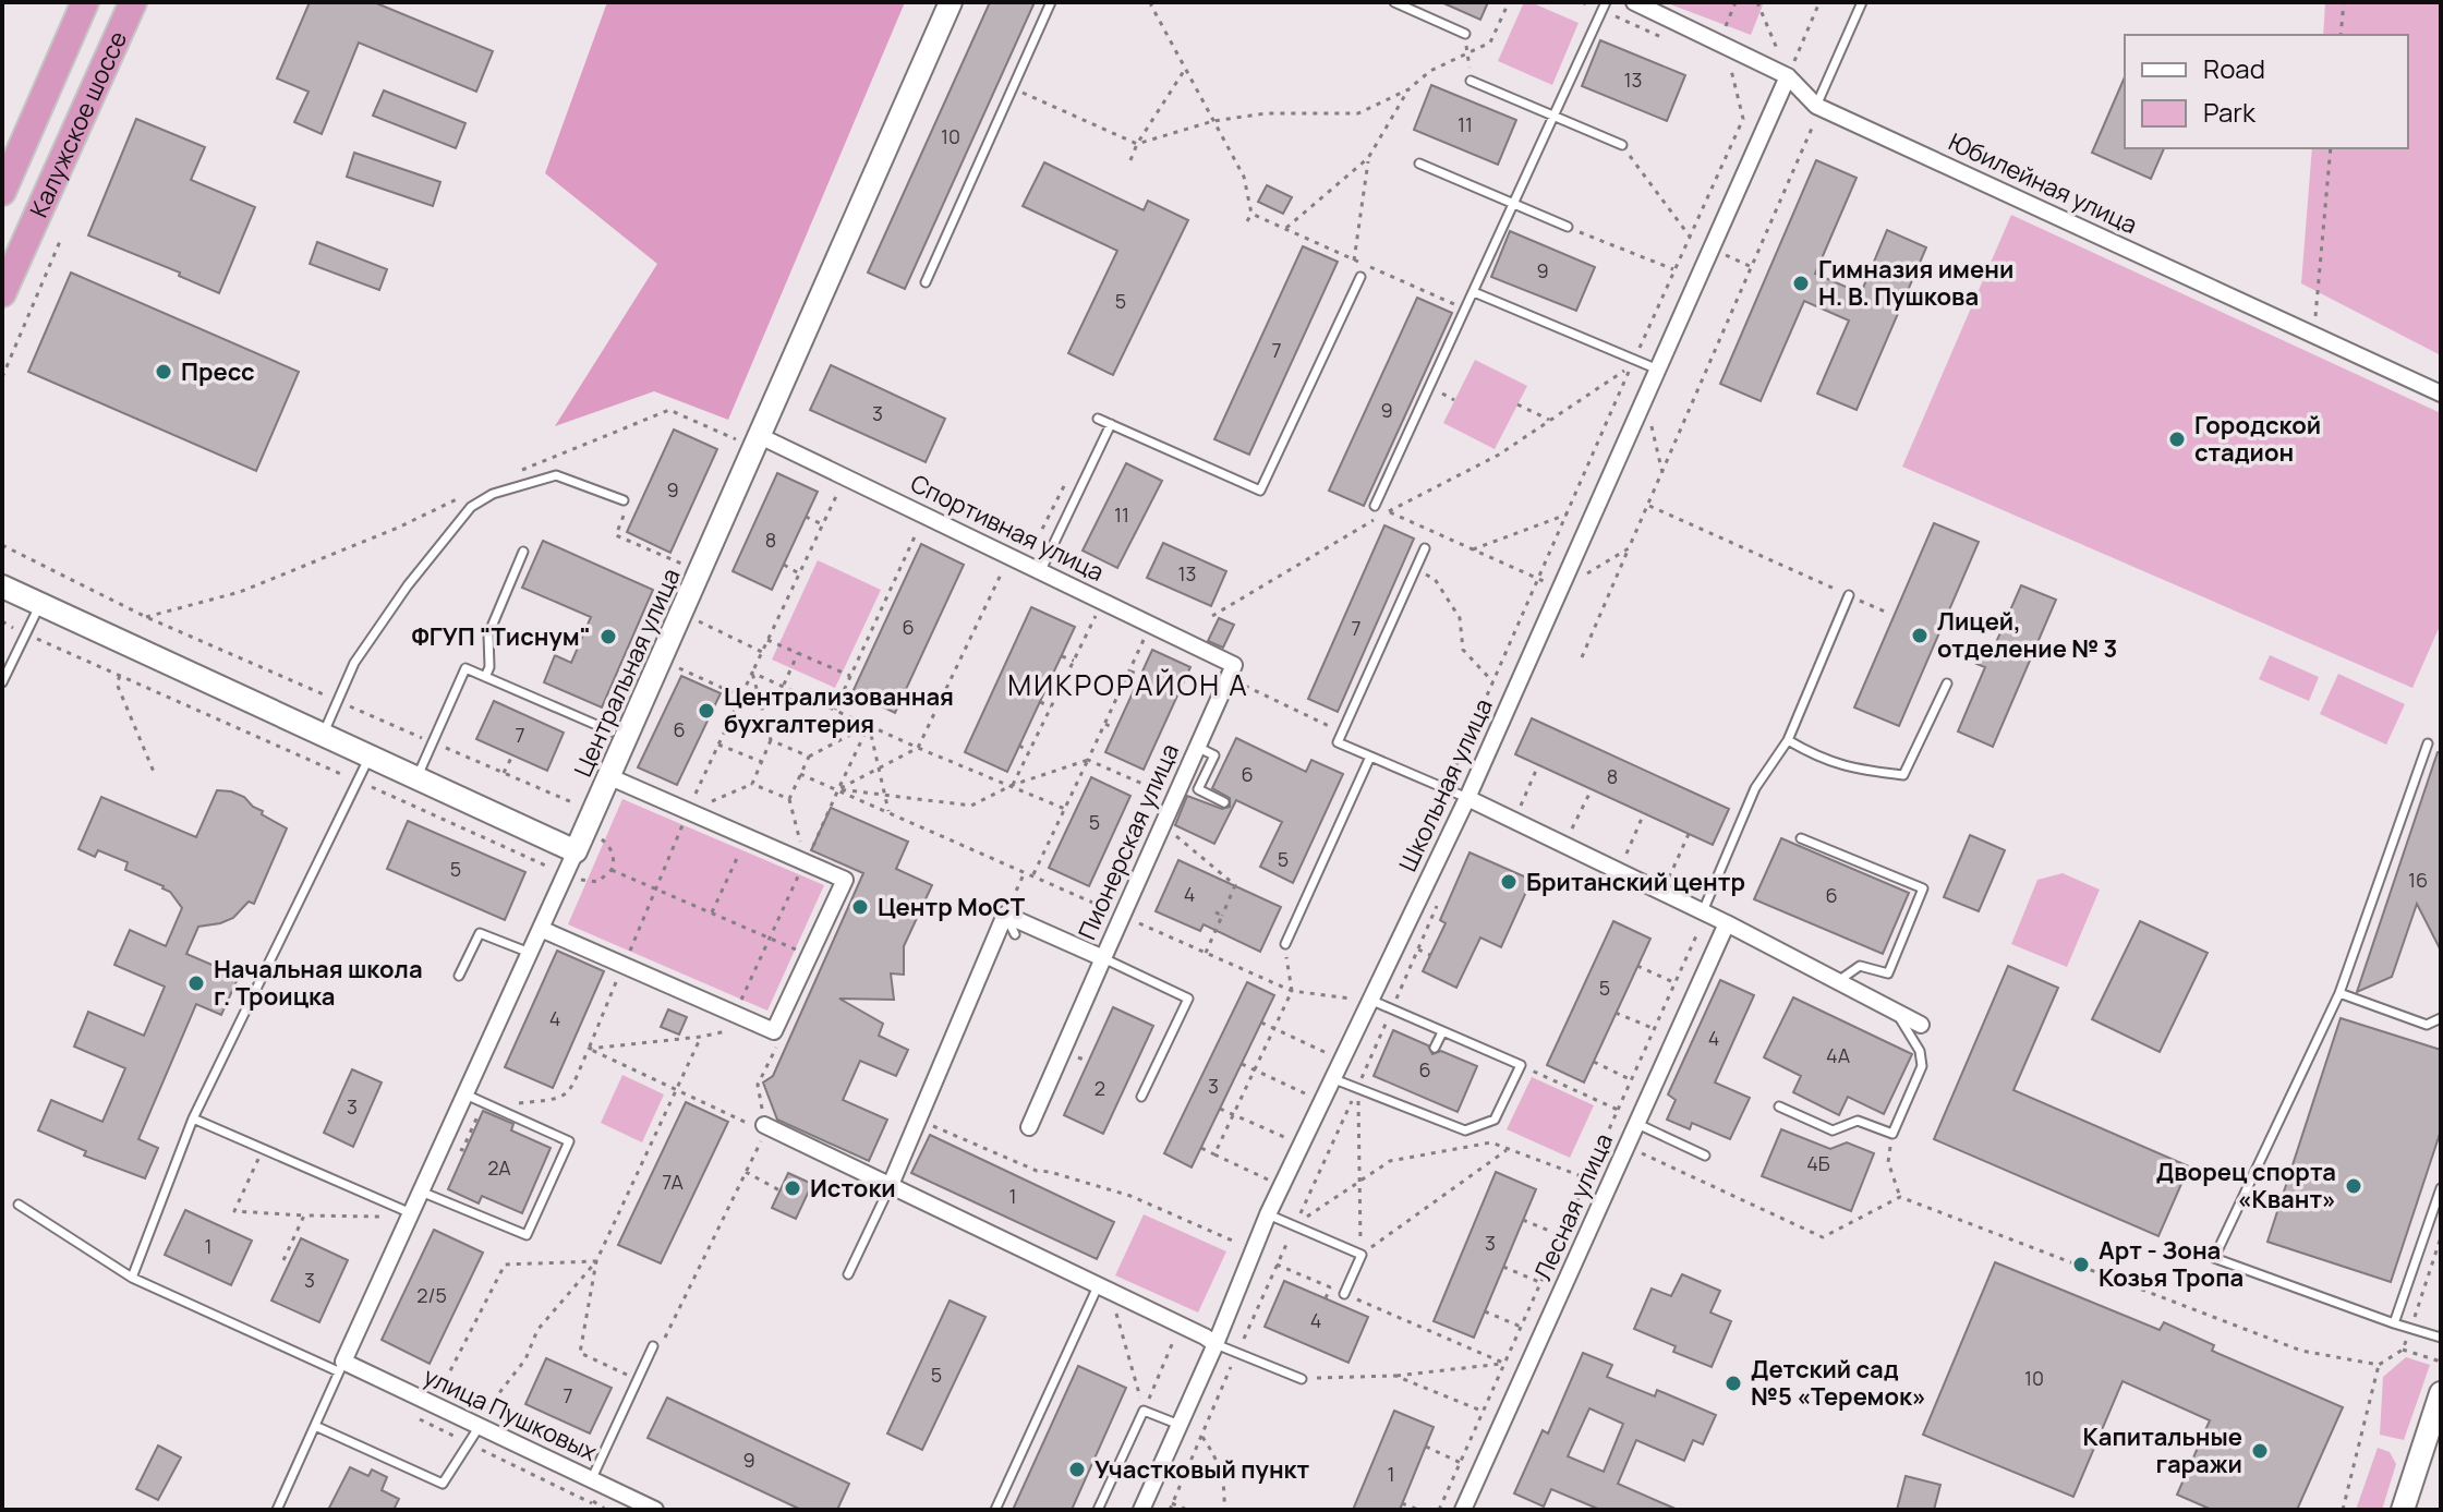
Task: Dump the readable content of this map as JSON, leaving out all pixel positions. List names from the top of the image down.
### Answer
{
  "streets": {
    "highway": ["Калужское шоссе"],
    "main road": ["Центральная улица"],
    "street": [
      "Юбилейная улица",
      "Спортивная улица",
      "Школьная улица",
      "Пионерская улица",
      "Лесная улица",
      "улица Пушковых"
    ]
  },
  "crossings": [
    ["Юбилейная улица", "Школьная улица"],
    ["Спортивная улица", "Центральная улица"],
    ["Спортивная улица", "Пионерская улица"],
    ["Центральная улица", "улица Пушковых"]
  ],
  "districts": ["МИКРОРАЙОН А"],
  "places": [
    "Гимназия имени Н. В. Пушкова",
    "Пресс",
    "Городской стадион",
    "Лицей, отделение № 3",
    "ФГУП \"Тиснум\"",
    "Централизованная бухгалтерия",
    "Британский центр",
    "Центр МоСТ",
    "Начальная школа г. Троицка",
    "Дворец спорта «Квант»",
    "Истоки",
    "Арт - Зона Козья Тропа",
    "Детский сад №5 «Теремок»",
    "Капитальные гаражи",
    "Участковый пункт"
  ],
  "house_numbers": [
    "13",
    "11",
    "10",
    "9",
    "5",
    "7",
    "9",
    "3",
    "9",
    "11",
    "8",
    "13",
    "6",
    "7",
    "6",
    "7",
    "6",
    "8",
    "5",
    "5",
    "5",
    "16",
    "4",
    "6",
    "5",
    "4",
    "4",
    "4А",
    "6",
    "3",
    "2",
    "3",
    "4Б",
    "2А",
    "7А",
    "1",
    "3",
    "1",
    "3",
    "2/5",
    "4",
    "5",
    "10",
    "7",
    "9",
    "1"
  ],
  "legend": ["Road", "Park"]
}
